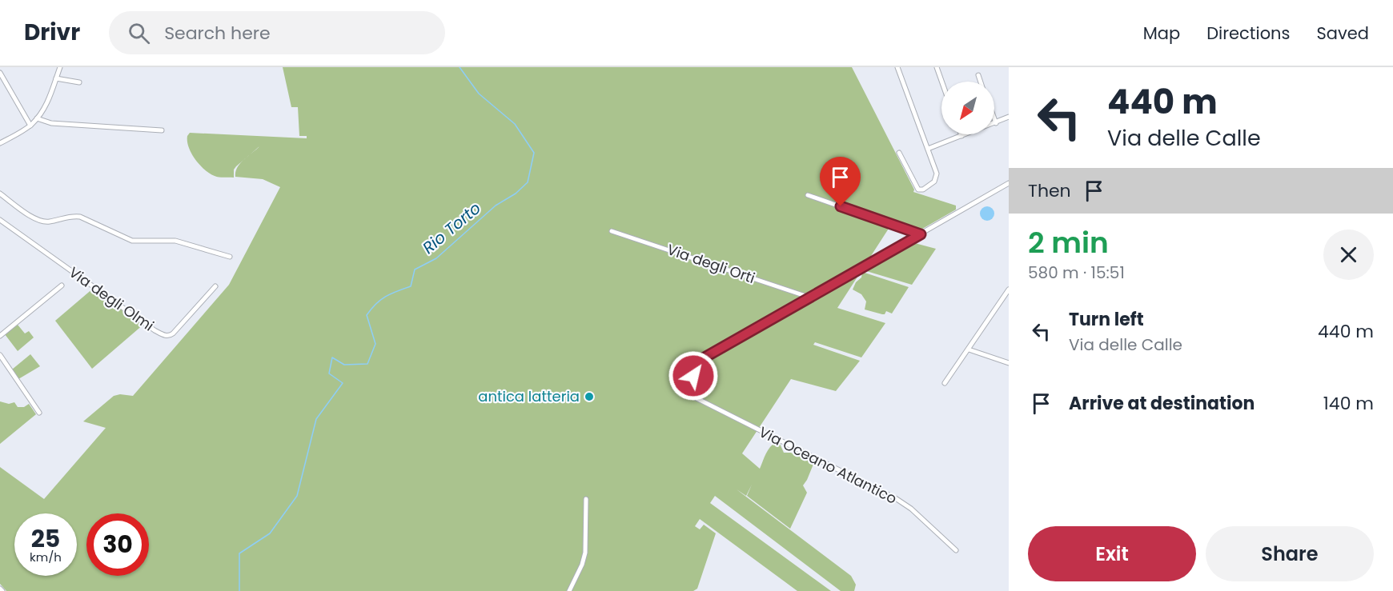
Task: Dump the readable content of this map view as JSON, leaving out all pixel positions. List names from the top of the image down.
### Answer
{
  "streets": {
    "street": ["Via degli Orti", "Via degli Olmi", "Via Oceano Atlantico"]
  },
  "crossings": [
    ["Via degli Orti", "Via Oceano Atlantico"]
  ],
  "water": ["Rio Torto"],
  "places": ["antica latteria"],
  "north": "bottom left",
  "page": {
    "header": "Drivr",
    "search": "Search here",
    "nav": ["Map", "Directions", "Saved"],
    "turn": ["440 m", "Via delle Calle"],
    "then": "Then",
    "heading": ["2 min", "580 m · 15:51"],
    "list": [
      {
        "name": "Turn left",
        "note": "Via delle Calle",
        "value": "440 m"
      },
      {
        "name": "Arrive at destination",
        "value": "140 m"
      }
    ],
    "speed": "25 km/h",
    "limit": "30",
    "buttons": ["Exit", "Share"]
  }
}
